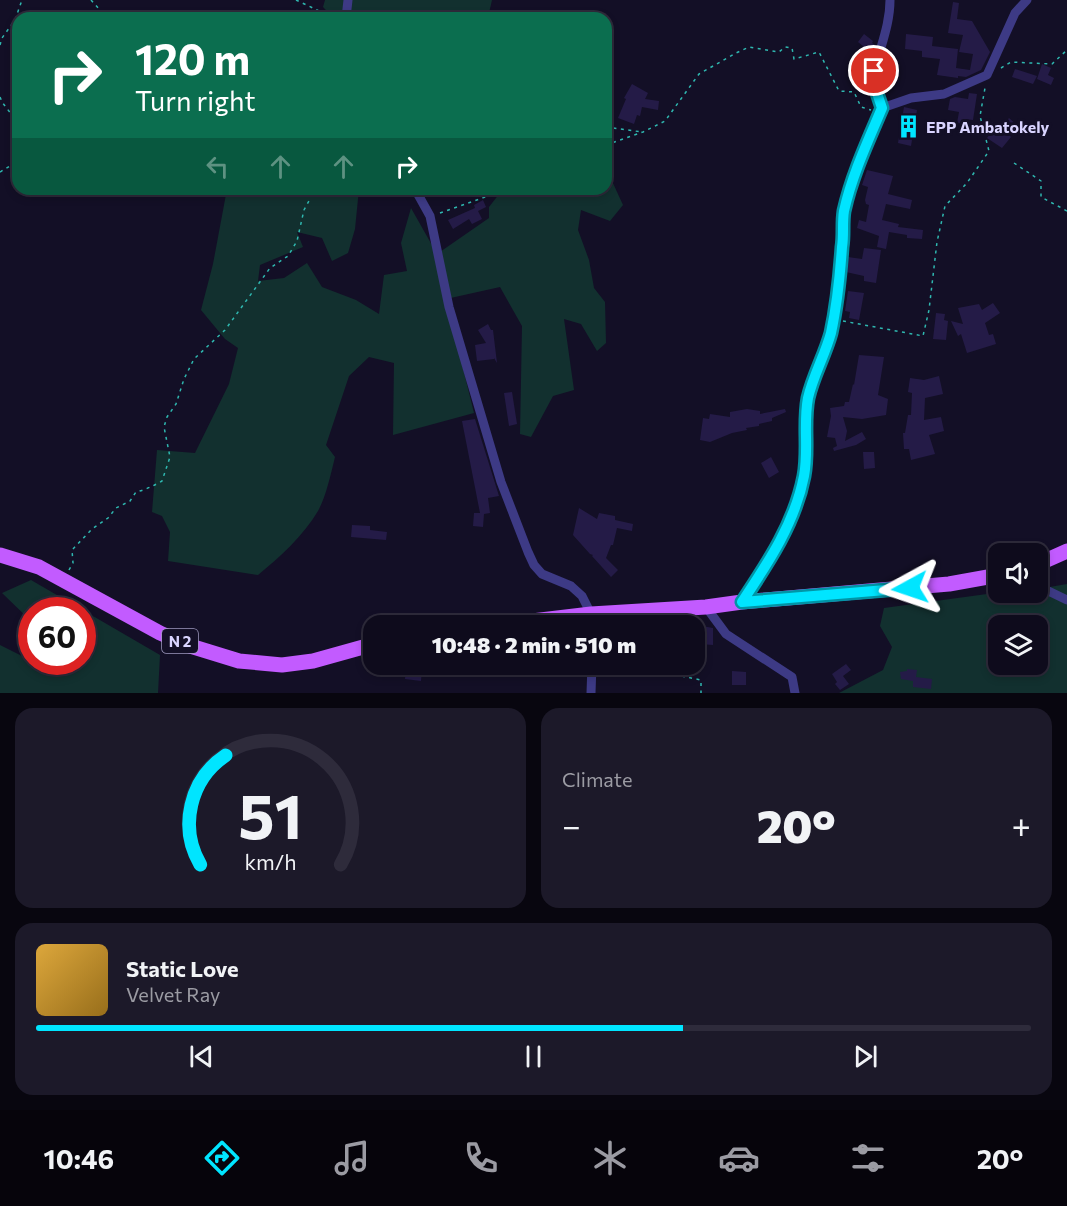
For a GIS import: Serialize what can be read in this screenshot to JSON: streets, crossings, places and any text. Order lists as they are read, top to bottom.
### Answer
{
  "streets": {
    "main road": ["N 2"]
  },
  "places": {
    "building": ["EPP Ambatokely"]
  },
  "page": {
    "turn": ["120 m", "Turn right"],
    "limit": "60",
    "trip": "10:48 · 2 min · 510 m",
    "tile": "Climate",
    "heat": ["−", "20°", "+"],
    "song": ["Static Love", "Velvet Ray"],
    "tabs": ["10:46", "20°"],
    "gauge": ["51", "km/h"]
  }
}
